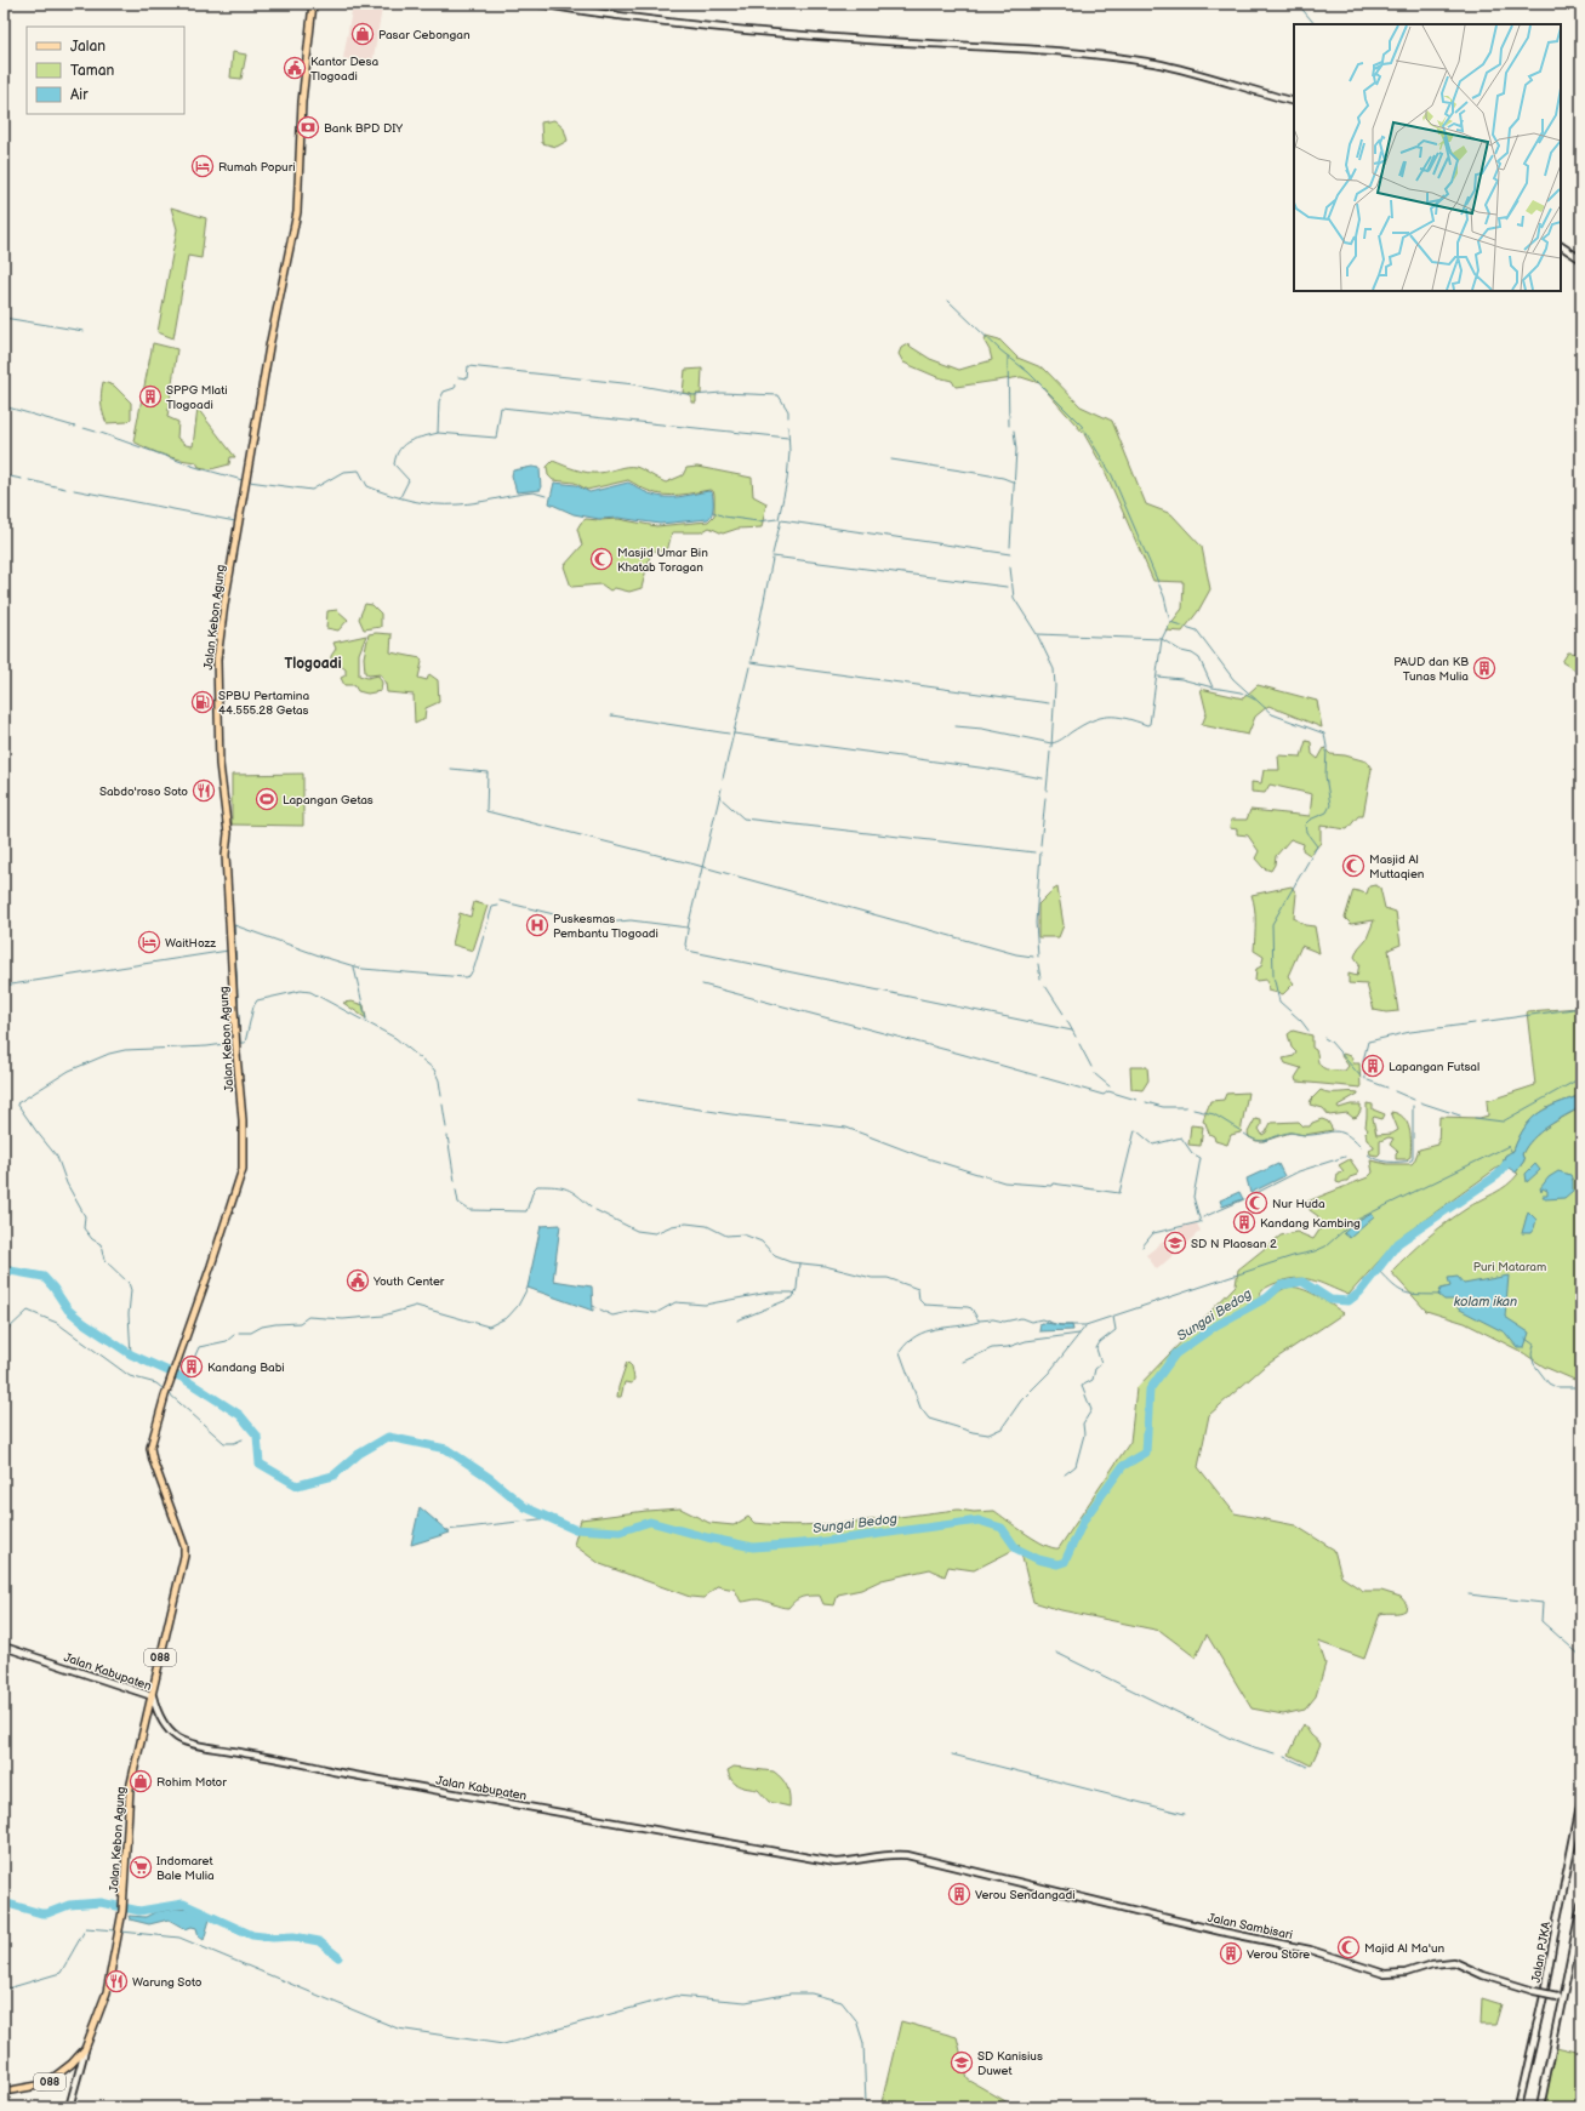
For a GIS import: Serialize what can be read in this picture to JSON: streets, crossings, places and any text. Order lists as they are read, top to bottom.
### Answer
{
  "streets": {
    "main road": [
      "Jalan Kebon Agung",
      "088",
      "Jalan Kabupaten",
      "Jalan Sambisari",
      "Jalan PJKA"
    ]
  },
  "crossings": [
    ["Jalan Kebon Agung", "Jalan Kabupaten"],
    ["Jalan Kabupaten", "Jalan Sambisari"]
  ],
  "districts": ["Tlogoadi"],
  "water": ["kolam ikan", "Sungai Bedog"],
  "parks": ["Puri Mataram"],
  "places": {
    "shop": ["Pasar Cebongan", "Rohim Motor"],
    "public building": ["Kantor Desa Tlogoadi", "Youth Center"],
    "bank": ["Bank BPD DIY"],
    "hotel": ["Rumah Popuri", "WaitHozz"],
    "building": [
      "SPPG Mlati Tlogoadi",
      "PAUD dan KB Tunas Mulia",
      "Lapangan Futsal",
      "Kandang Kambing",
      "Kandang Babi",
      "Verou Sendangadi",
      "Verou Store"
    ],
    "mosque": [
      "Masjid Umar Bin Khatab Toragan",
      "Masjid Al Muttaqien",
      "Nur Huda",
      "Majid Al Ma'un"
    ],
    "fuel station": ["SPBU Pertamina 44.555.28 Getas"],
    "restaurant": ["Sabdo'roso Soto", "Warung Soto"],
    "sports": ["Lapangan Getas"],
    "hospital": ["Puskesmas Pembantu Tlogoadi"],
    "school or university": ["SD N Plaosan 2", "SD Kanisius Duwet"],
    "supermarket": ["Indomaret Bale Mulia"]
  },
  "legend": ["Jalan", "Taman", "Air"]
}
